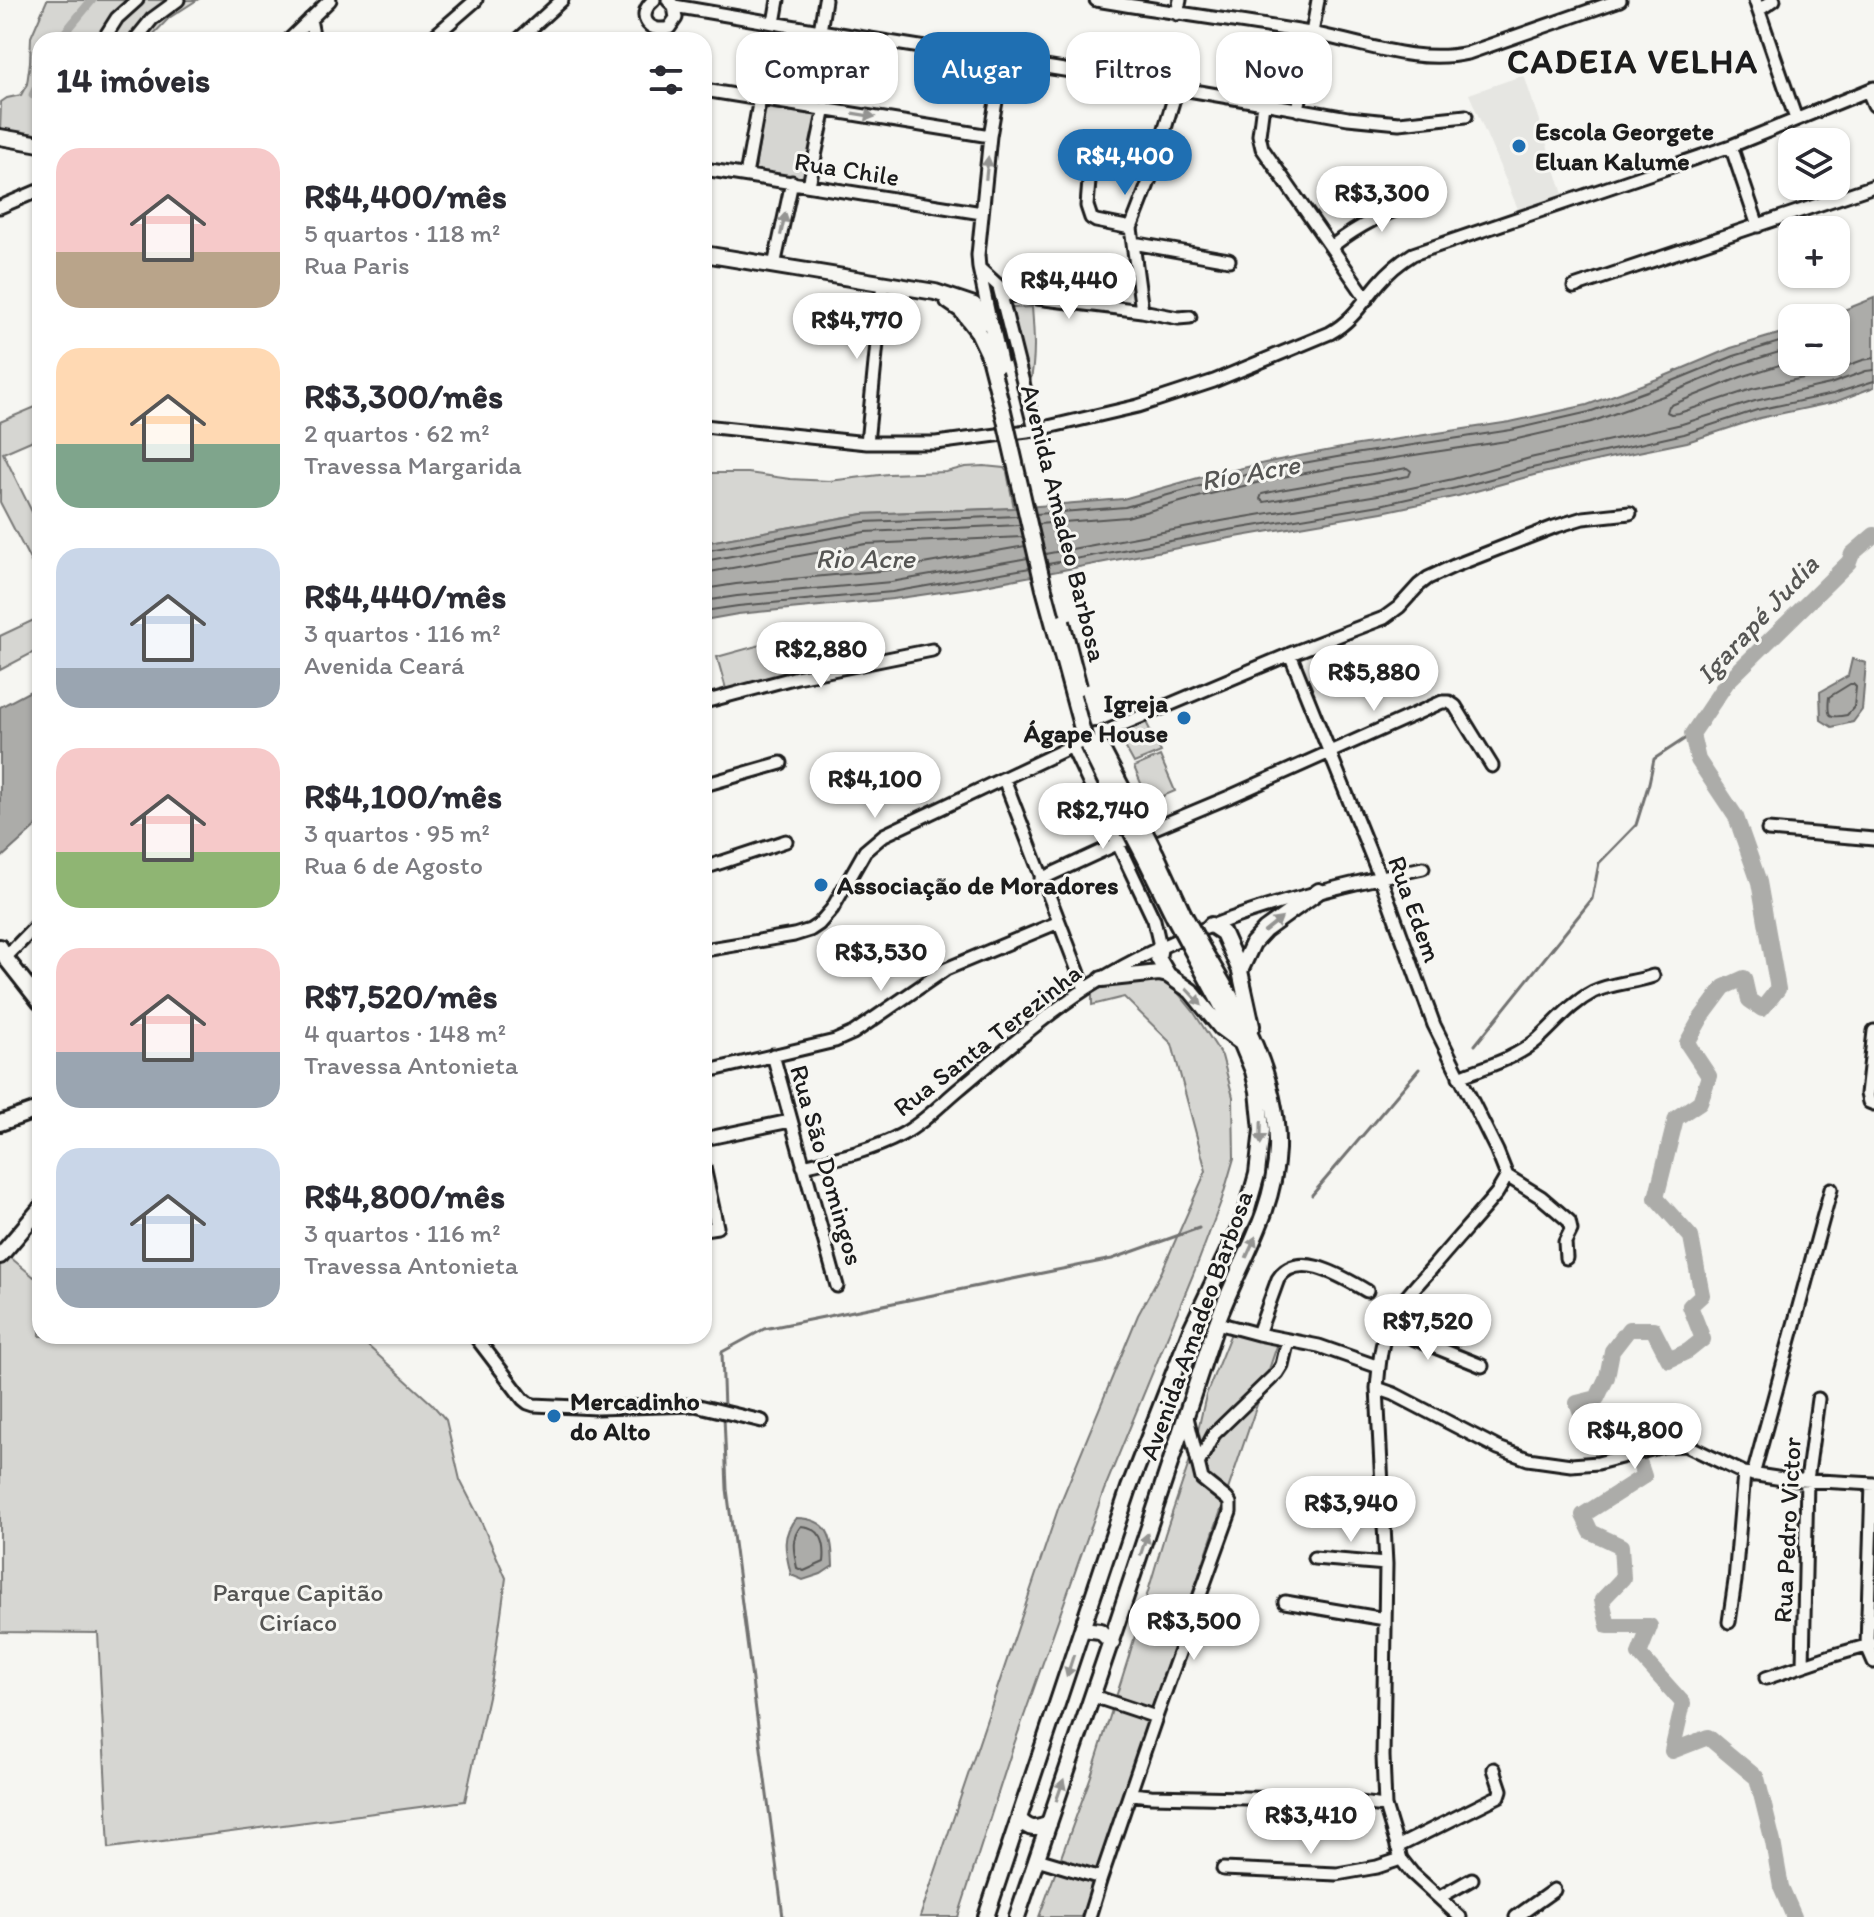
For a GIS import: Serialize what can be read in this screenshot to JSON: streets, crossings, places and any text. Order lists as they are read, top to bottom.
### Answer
{
  "streets": {
    "main road": ["Avenida Amadeo Barbosa"],
    "street": [
      "Rua Chile",
      "Rua Edem",
      "Rua Santa Terezinha",
      "Rua São Domingos",
      "Rua Pedro Victor"
    ]
  },
  "crossings": [
    ["Rua Edem", "Rua Santa Terezinha"],
    ["Rua Santa Terezinha", "Rua São Domingos"]
  ],
  "districts": ["CADEIA VELHA"],
  "water": ["Río Acre", "Rio Acre", "Igarapé Judia"],
  "parks": ["Parque Capitão Ciríaco"],
  "places": [
    "Escola Georgete Eluan Kalume",
    "Igreja Ágape House",
    "Associação de Moradores",
    "Mercadinho do Alto"
  ],
  "page": {
    "chip": [
      "Comprar",
      "Alugar",
      "Filtros",
      "Novo"
    ],
    "heading": "14 imóveis",
    "map_buttons": ["+", "−"],
    "list": [
      {
        "name": "R$4,400/mês",
        "note": "5 quartos · 118 m² · Rua Paris"
      },
      {
        "name": "R$3,300/mês",
        "note": "2 quartos · 62 m² · Travessa Margarida"
      },
      {
        "name": "R$4,440/mês",
        "note": "3 quartos · 116 m² · Avenida Ceará"
      },
      {
        "name": "R$4,100/mês",
        "note": "3 quartos · 95 m² · Rua 6 de Agosto"
      },
      {
        "name": "R$7,520/mês",
        "note": "4 quartos · 148 m² · Travessa Antonieta"
      },
      {
        "name": "R$4,800/mês",
        "note": "3 quartos · 116 m² · Travessa Antonieta"
      }
    ],
    "price": [
      "R$4,400",
      "R$3,300",
      "R$4,440",
      "R$4,770",
      "R$2,880",
      "R$5,880",
      "R$4,100",
      "R$2,740",
      "R$3,530",
      "R$7,520",
      "R$4,800",
      "R$3,940",
      "R$3,500",
      "R$3,410"
    ]
  }
}
